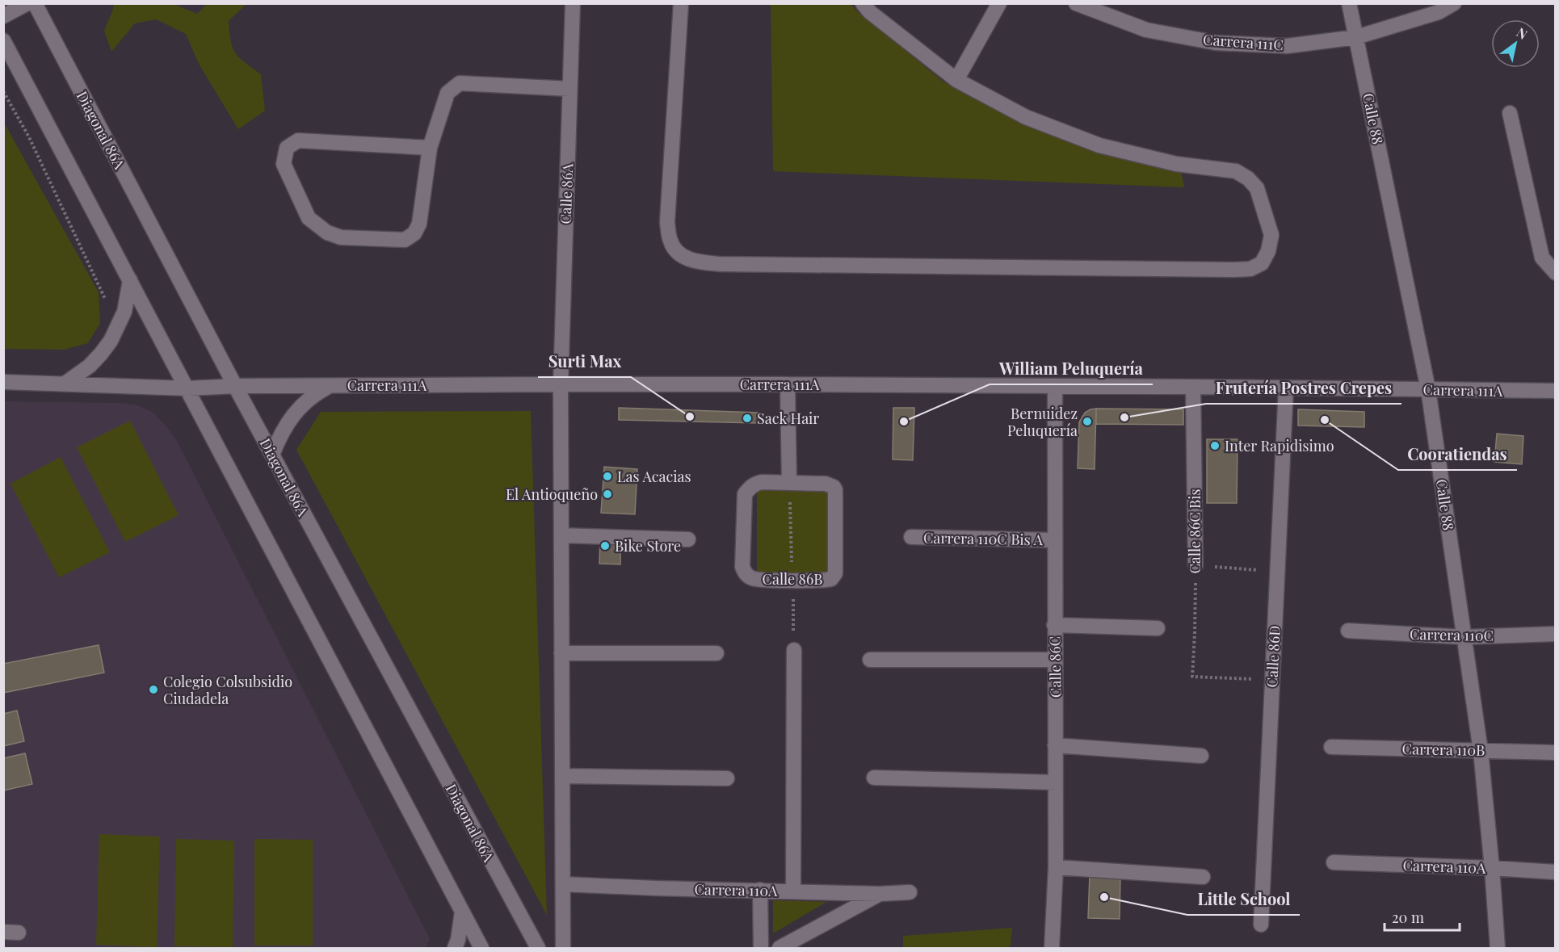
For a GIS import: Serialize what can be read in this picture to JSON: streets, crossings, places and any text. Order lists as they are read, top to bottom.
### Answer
{
  "streets": {
    "street": [
      "Carrera 111C",
      "Calle 88",
      "Diagonal 86A",
      "Calle 86A",
      "Carrera 111A",
      "Calle 86C Bis",
      "Carrera 110C Bis A",
      "Calle 86B",
      "Carrera 110C",
      "Calle 86D",
      "Calle 86C",
      "Carrera 110B",
      "Carrera 110A"
    ]
  },
  "crossings": [
    ["Carrera 111C", "Calle 88"],
    ["Calle 88", "Carrera 111A"],
    ["Calle 88", "Carrera 110C"],
    ["Calle 88", "Carrera 110B"],
    ["Calle 88", "Carrera 110A"],
    ["Diagonal 86A", "Carrera 111A"],
    ["Calle 86A", "Carrera 111A"],
    ["Carrera 111A", "Calle 86C Bis"],
    ["Carrera 111A", "Calle 86D"],
    ["Carrera 111A", "Calle 86C"],
    ["Calle 86C Bis", "Calle 86D"],
    ["Carrera 110C Bis A", "Calle 86C"]
  ],
  "places": [
    "Surti Max",
    "Frutería Postres Crepes",
    "Sack Hair",
    "Cooratiendas",
    "William Peluquería",
    "Bernuidez Peluquería",
    "Inter Rapidisimo",
    "Las Acacias",
    "El Antioqueño",
    "Bike Store",
    "Colegio Colsubsidio Ciudadela",
    "Little School"
  ],
  "scale_bar": "20 m",
  "north": "top right"
}
